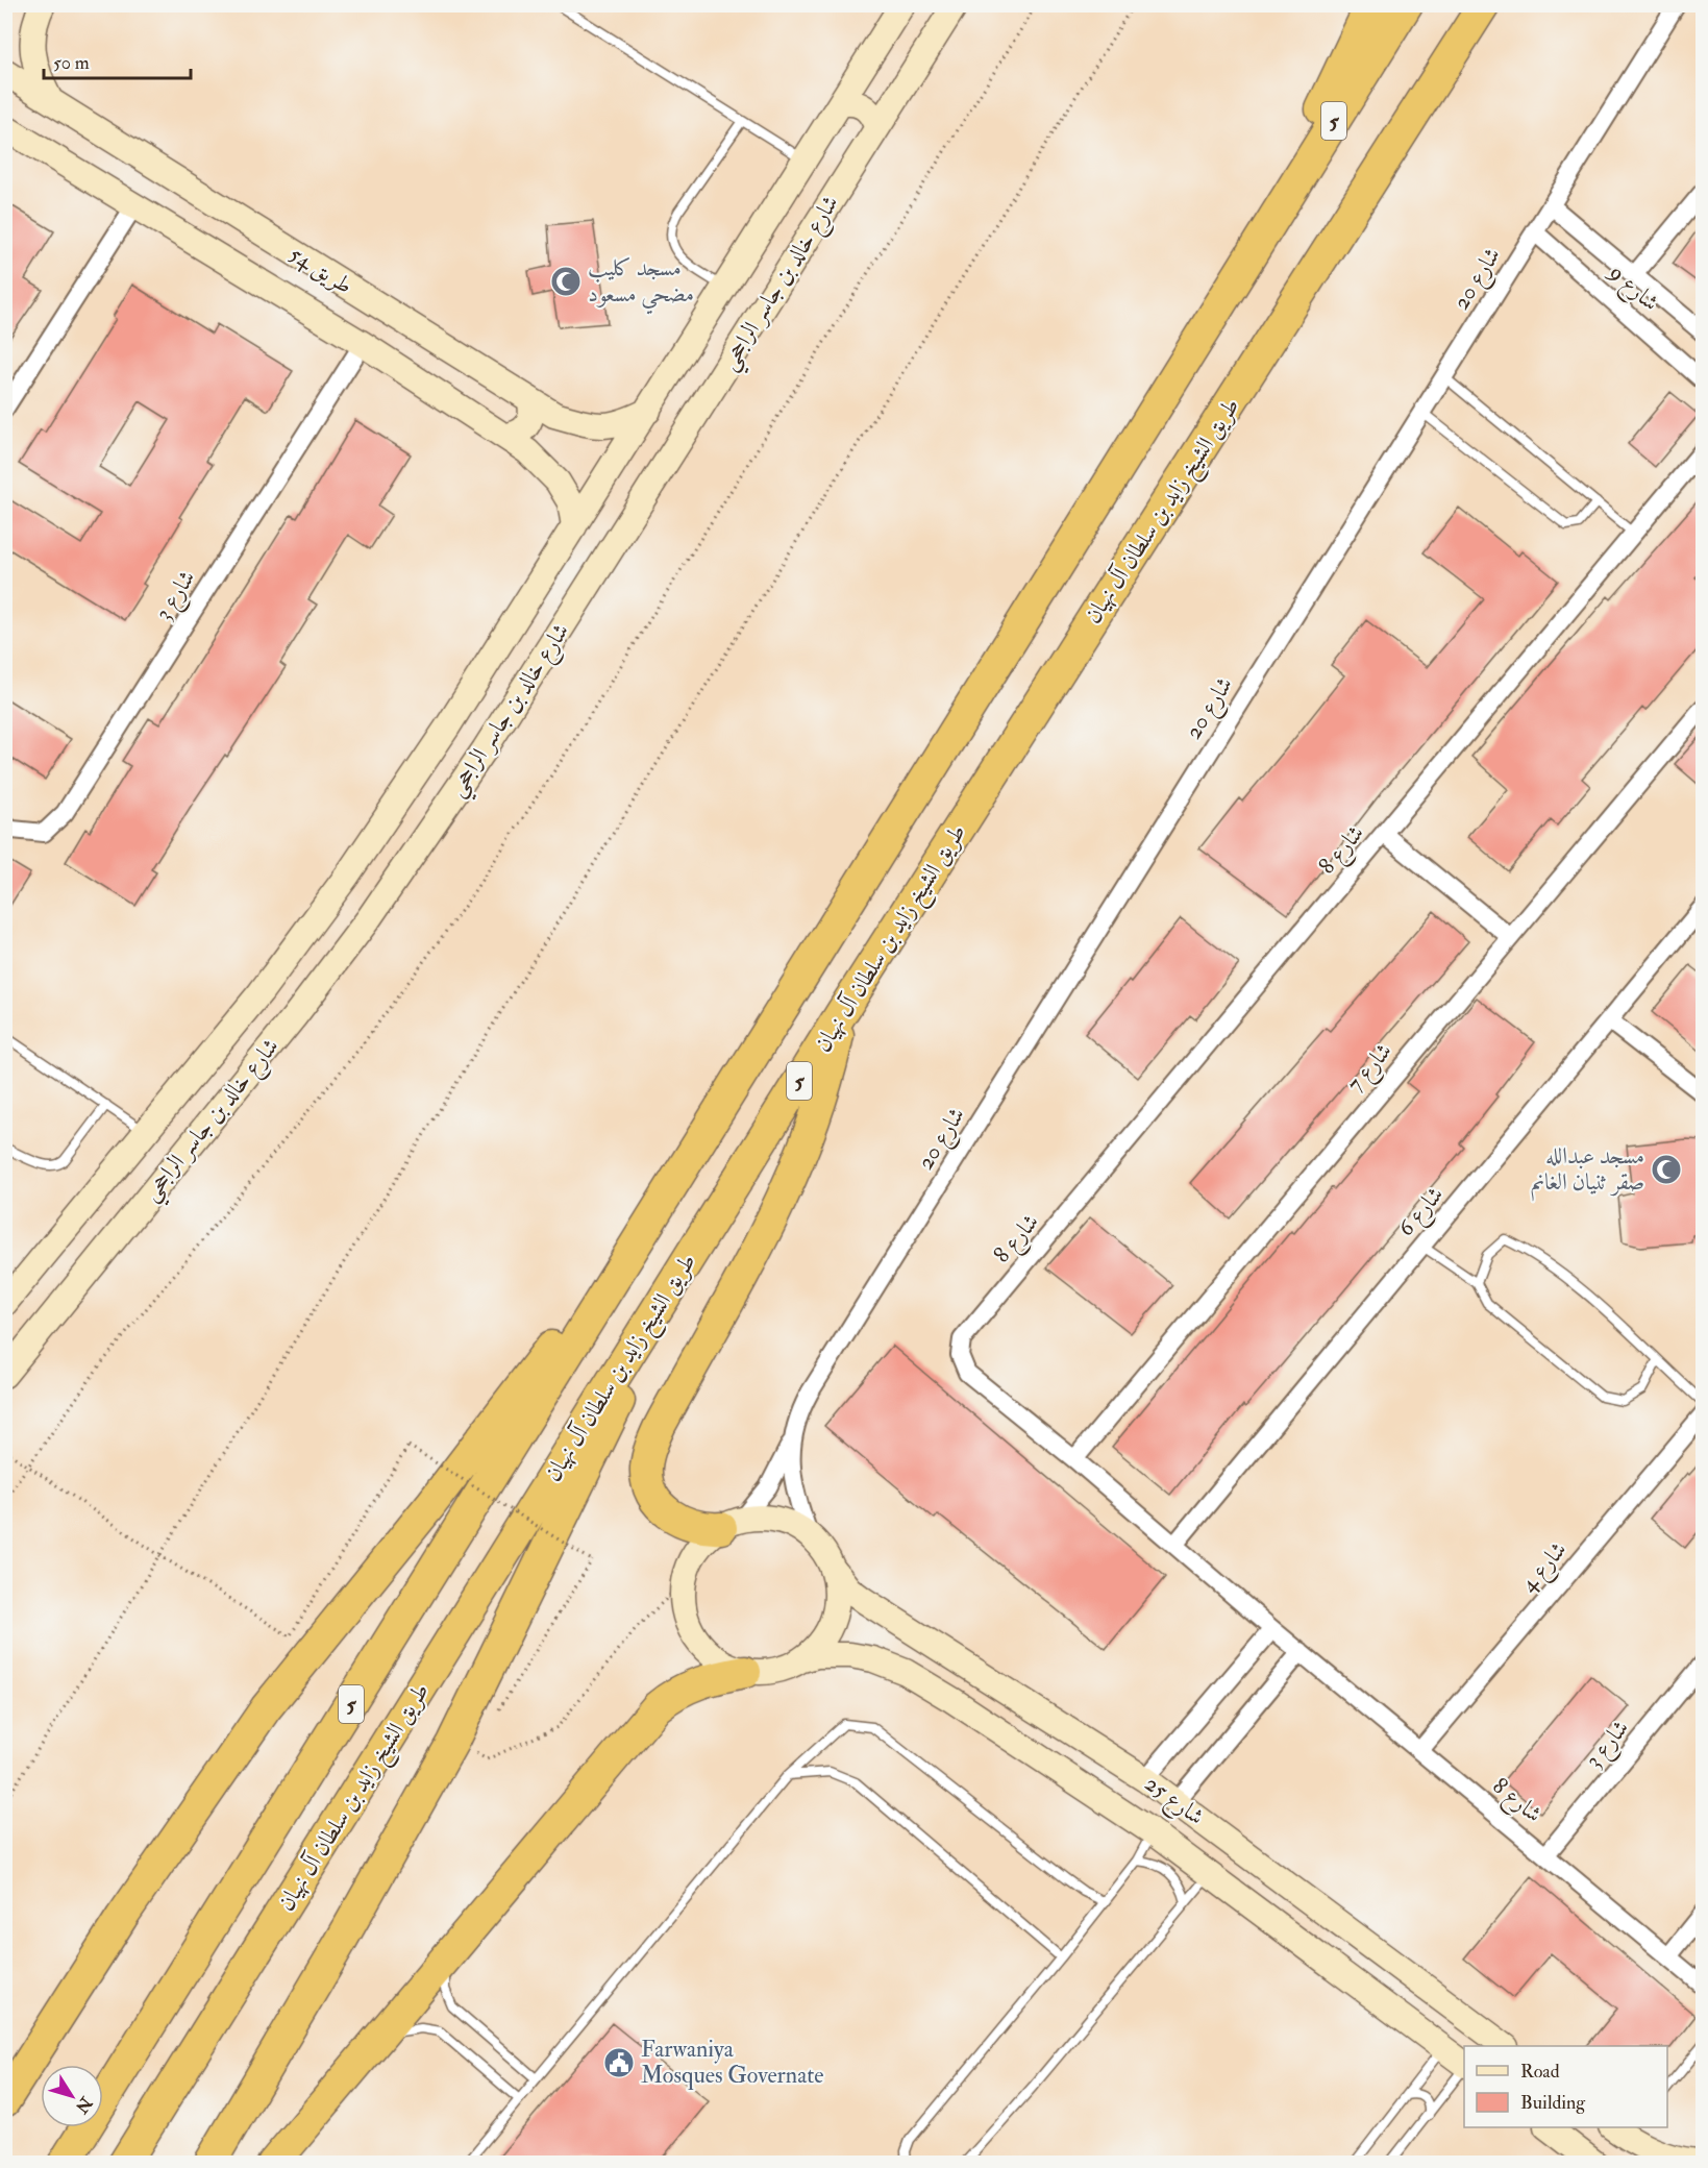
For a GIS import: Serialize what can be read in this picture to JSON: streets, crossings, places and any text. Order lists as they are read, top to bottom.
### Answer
{
  "streets": {
    "highway": ["5", "طريق الشيخ زايد بن سلطان آل نهيان"],
    "street": [
      "طريق 54",
      "شارع 20",
      "شارع خالد بن جاسر الراجحي",
      "شارع 9",
      "شارع 3",
      "شارع 8",
      "شارع 7",
      "شارع 6",
      "شارع 4",
      "شارع 25"
    ]
  },
  "crossings": [
    ["طريق 54", "شارع خالد بن جاسر الراجحي"],
    ["طريق 54", "شارع 3"],
    ["شارع 20", "شارع 9"],
    ["شارع 20", "شارع 25"],
    ["شارع 3", "شارع 8"],
    ["شارع 8", "شارع 7"],
    ["شارع 8", "شارع 6"],
    ["شارع 8", "شارع 4"]
  ],
  "places": {
    "mosque": ["مسجد كليب مضحي مسعود", "مسجد عبدالله صقر ثنيان الغانم"],
    "public building": ["Farwaniya Mosques Governate"]
  },
  "legend": ["Road", "Building"],
  "scale_bar": "50 m",
  "north": "bottom right"
}
